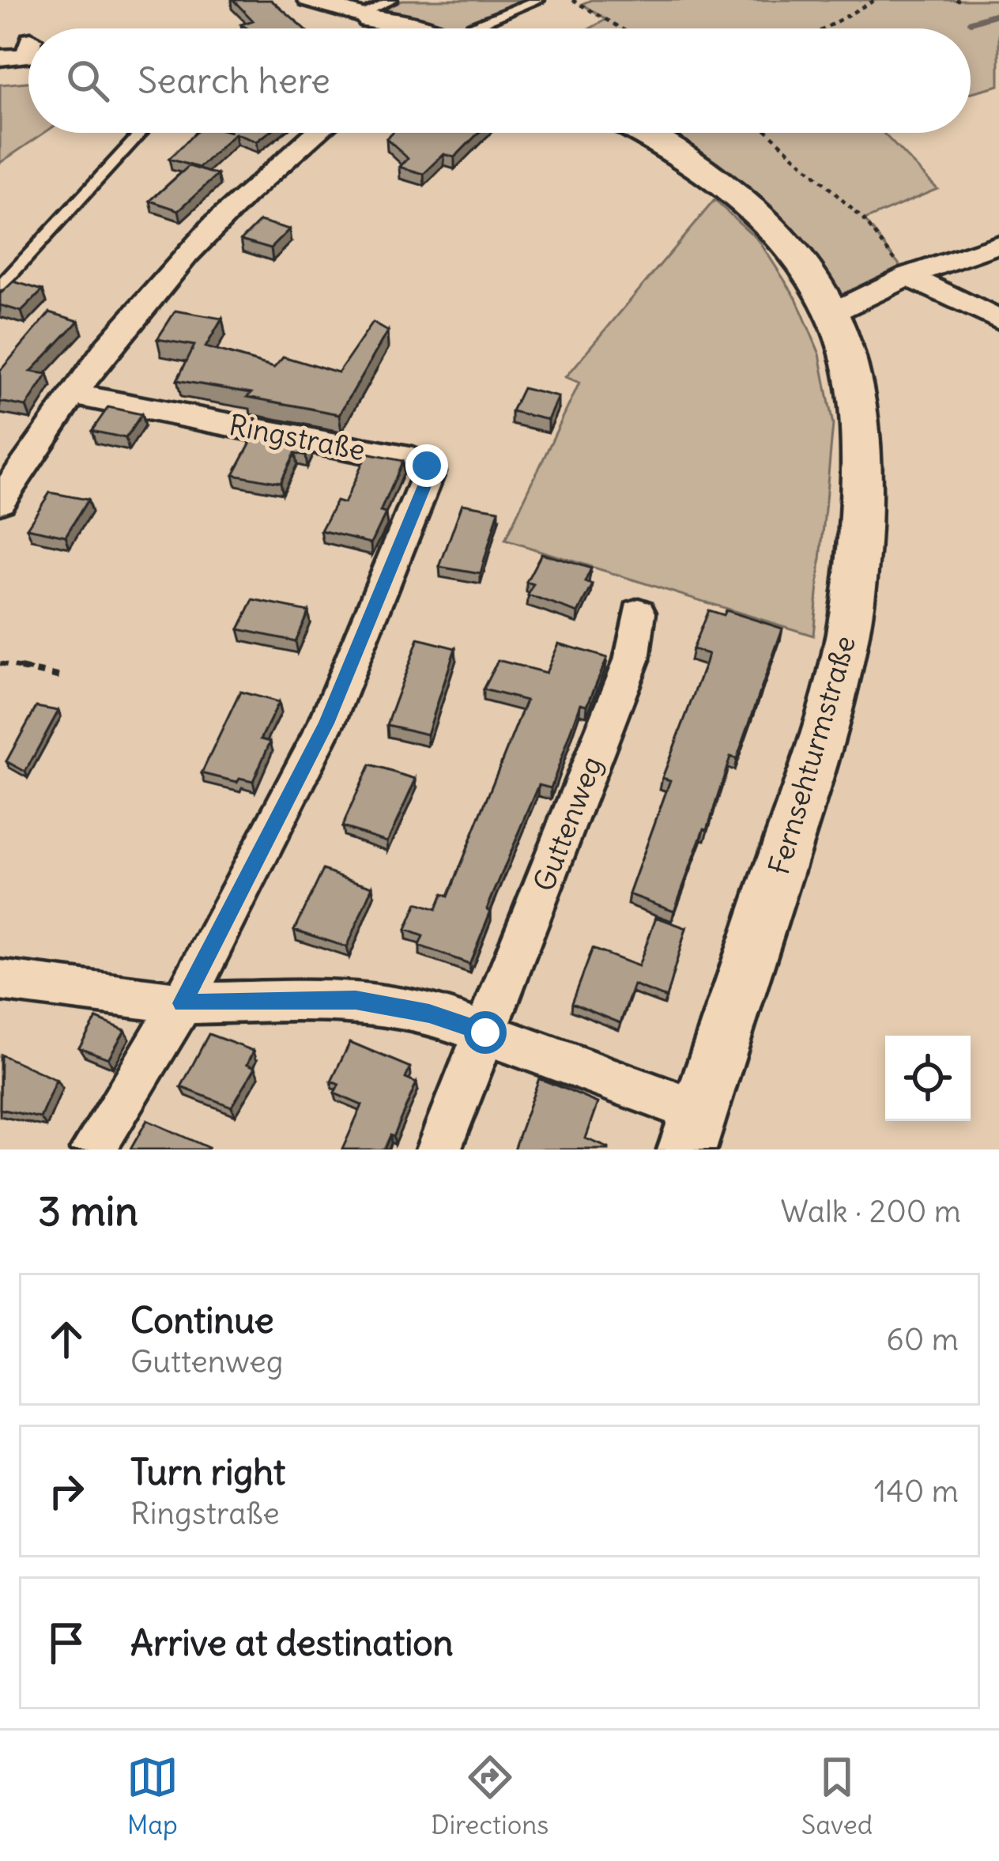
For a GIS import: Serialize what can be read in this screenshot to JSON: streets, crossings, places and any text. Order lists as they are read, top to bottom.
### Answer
{
  "streets": {
    "street": ["Ringstraße", "Fernsehturmstraße", "Guttenweg"]
  },
  "page": {
    "search": "Search here",
    "heading": ["3 min", "Walk · 200 m"],
    "list": [
      ["Continue", "Guttenweg", "60 m"],
      ["Turn right", "Ringstraße", "140 m"],
      "Arrive at destination"
    ],
    "nav": ["Map", "Directions", "Saved"]
  }
}
